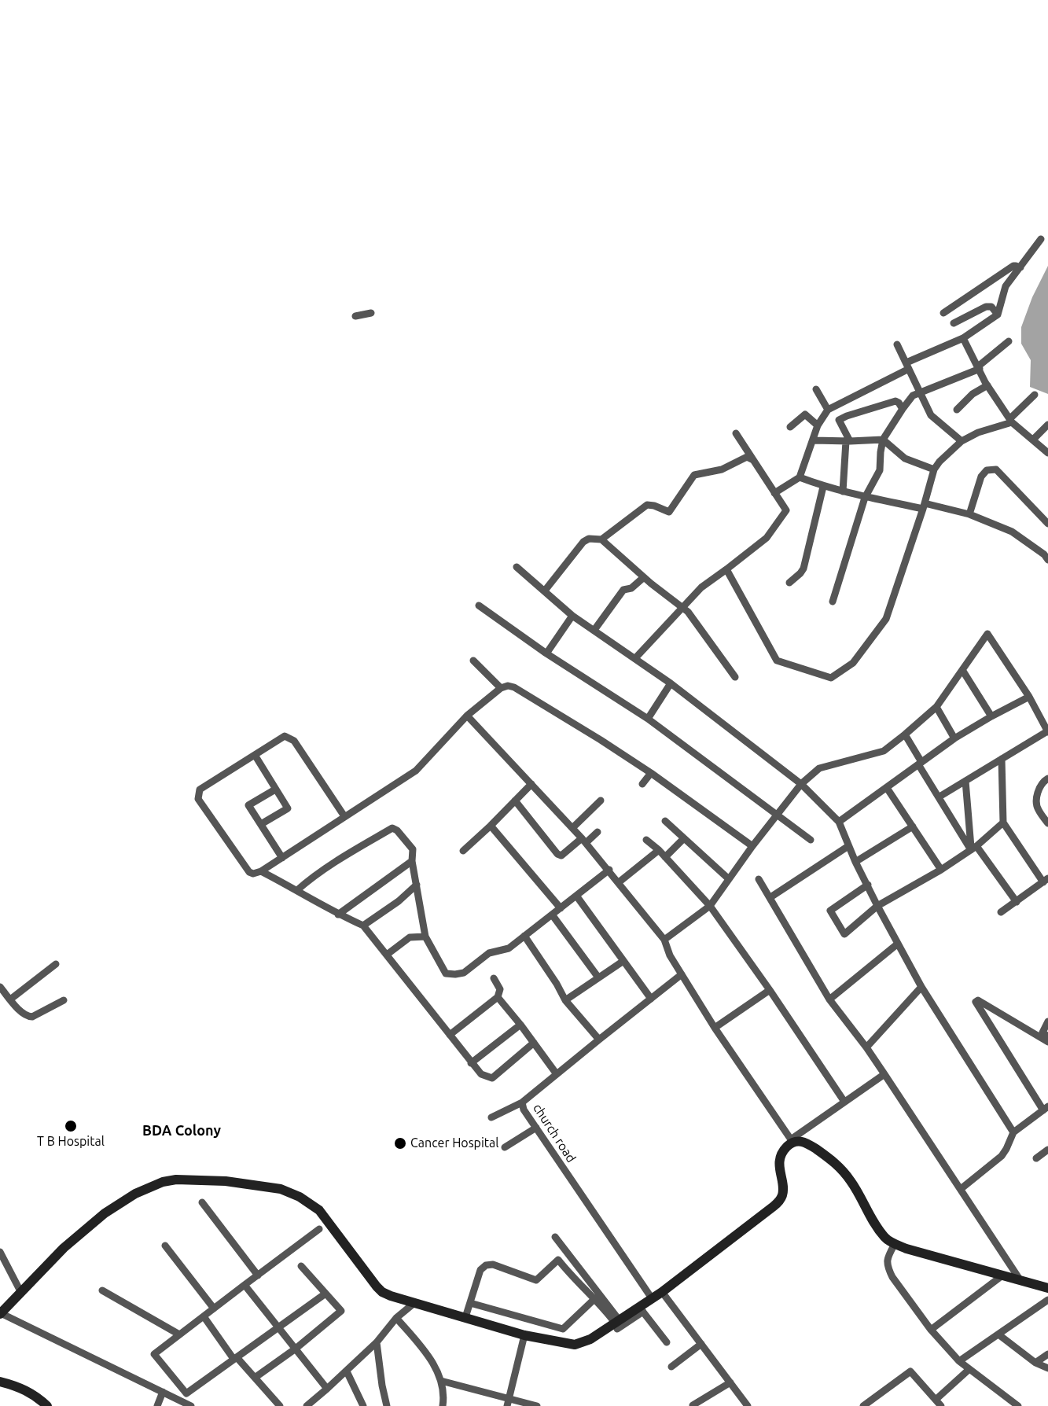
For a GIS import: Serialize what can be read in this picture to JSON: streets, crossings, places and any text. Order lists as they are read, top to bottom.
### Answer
{
  "streets": {
    "street": ["church road"]
  },
  "districts": ["BDA Colony"],
  "places": ["T B Hospital", "Cancer Hospital"]
}
